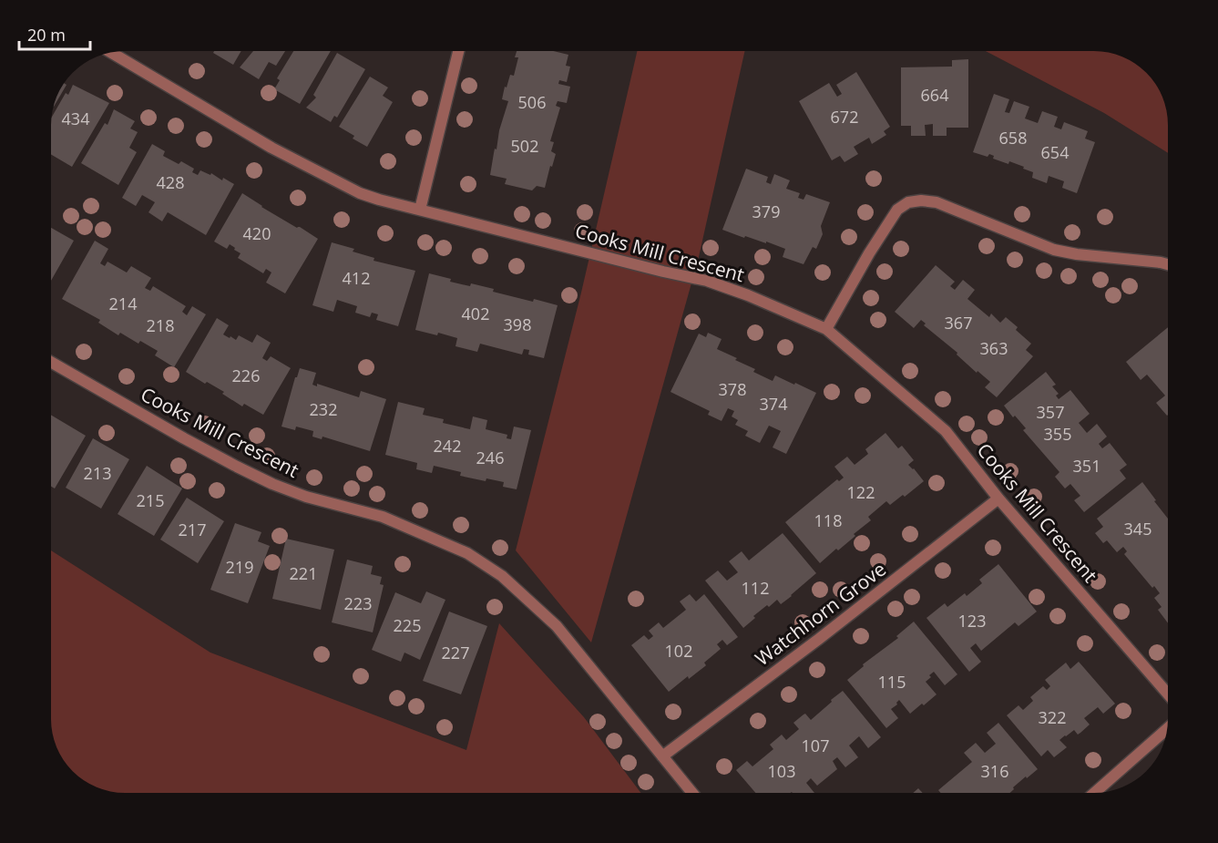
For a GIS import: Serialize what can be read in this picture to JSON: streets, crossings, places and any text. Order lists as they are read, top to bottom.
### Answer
{
  "streets": {
    "street": ["Cooks Mill Crescent", "Watchhorn Grove"]
  },
  "crossings": [
    ["Cooks Mill Crescent", "Watchhorn Grove"]
  ],
  "house_numbers": [
    "664",
    "506",
    "672",
    "434",
    "658",
    "502",
    "654",
    "428",
    "379",
    "420",
    "412",
    "214",
    "402",
    "367",
    "398",
    "218",
    "363",
    "226",
    "378",
    "374",
    "232",
    "357",
    "355",
    "242",
    "246",
    "351",
    "213",
    "122",
    "215",
    "118",
    "345",
    "217",
    "219",
    "221",
    "112",
    "223",
    "123",
    "225",
    "102",
    "227",
    "115",
    "322",
    "107",
    "103",
    "316"
  ],
  "scale_bar": "20 m"
}
